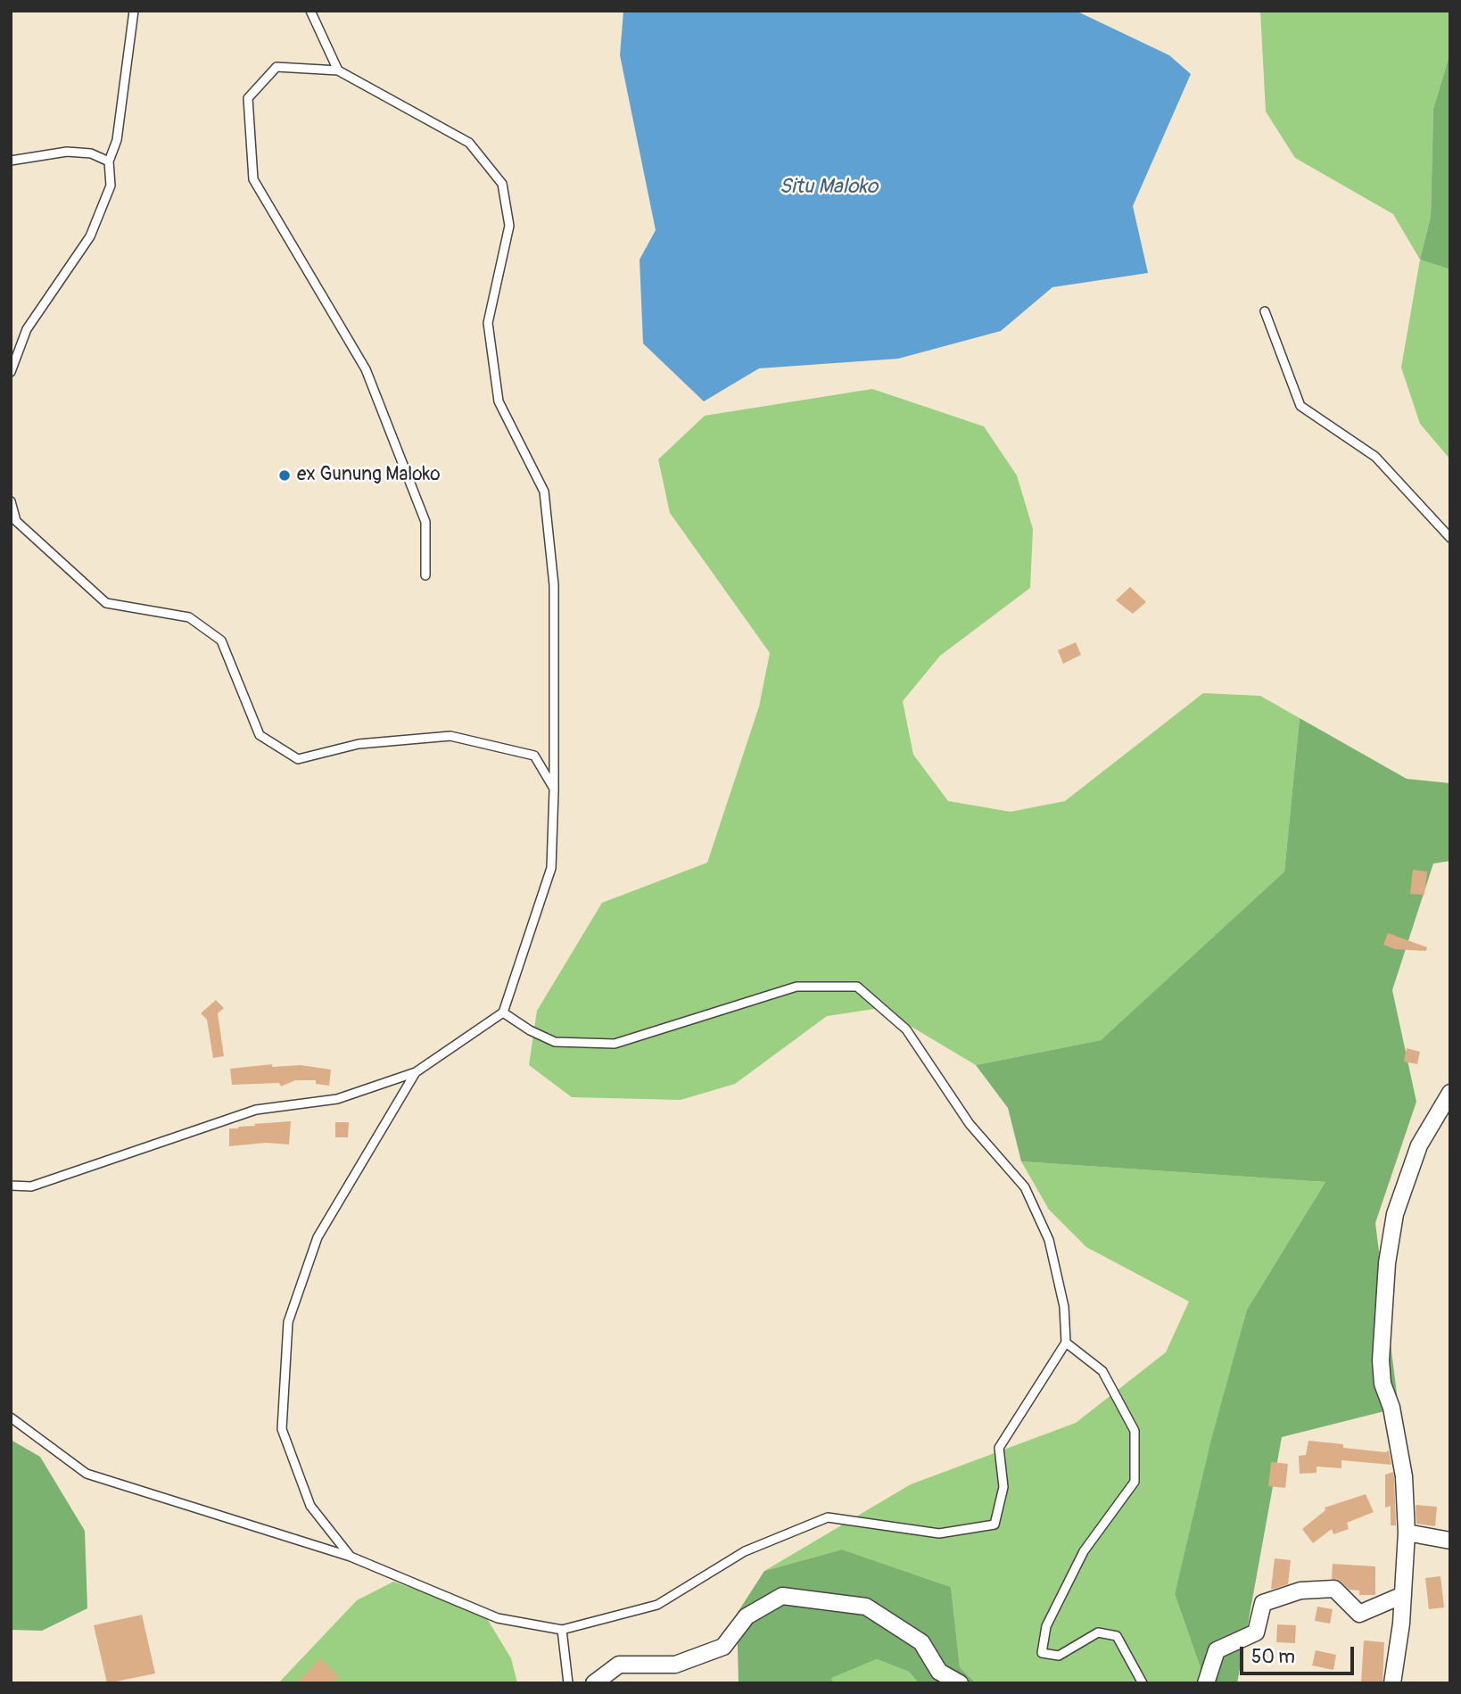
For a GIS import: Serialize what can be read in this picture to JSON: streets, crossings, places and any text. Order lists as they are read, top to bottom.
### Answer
{
  "water": ["Situ Maloko"],
  "places": ["ex Gunung Maloko"],
  "scale_bar": "50 m"
}
